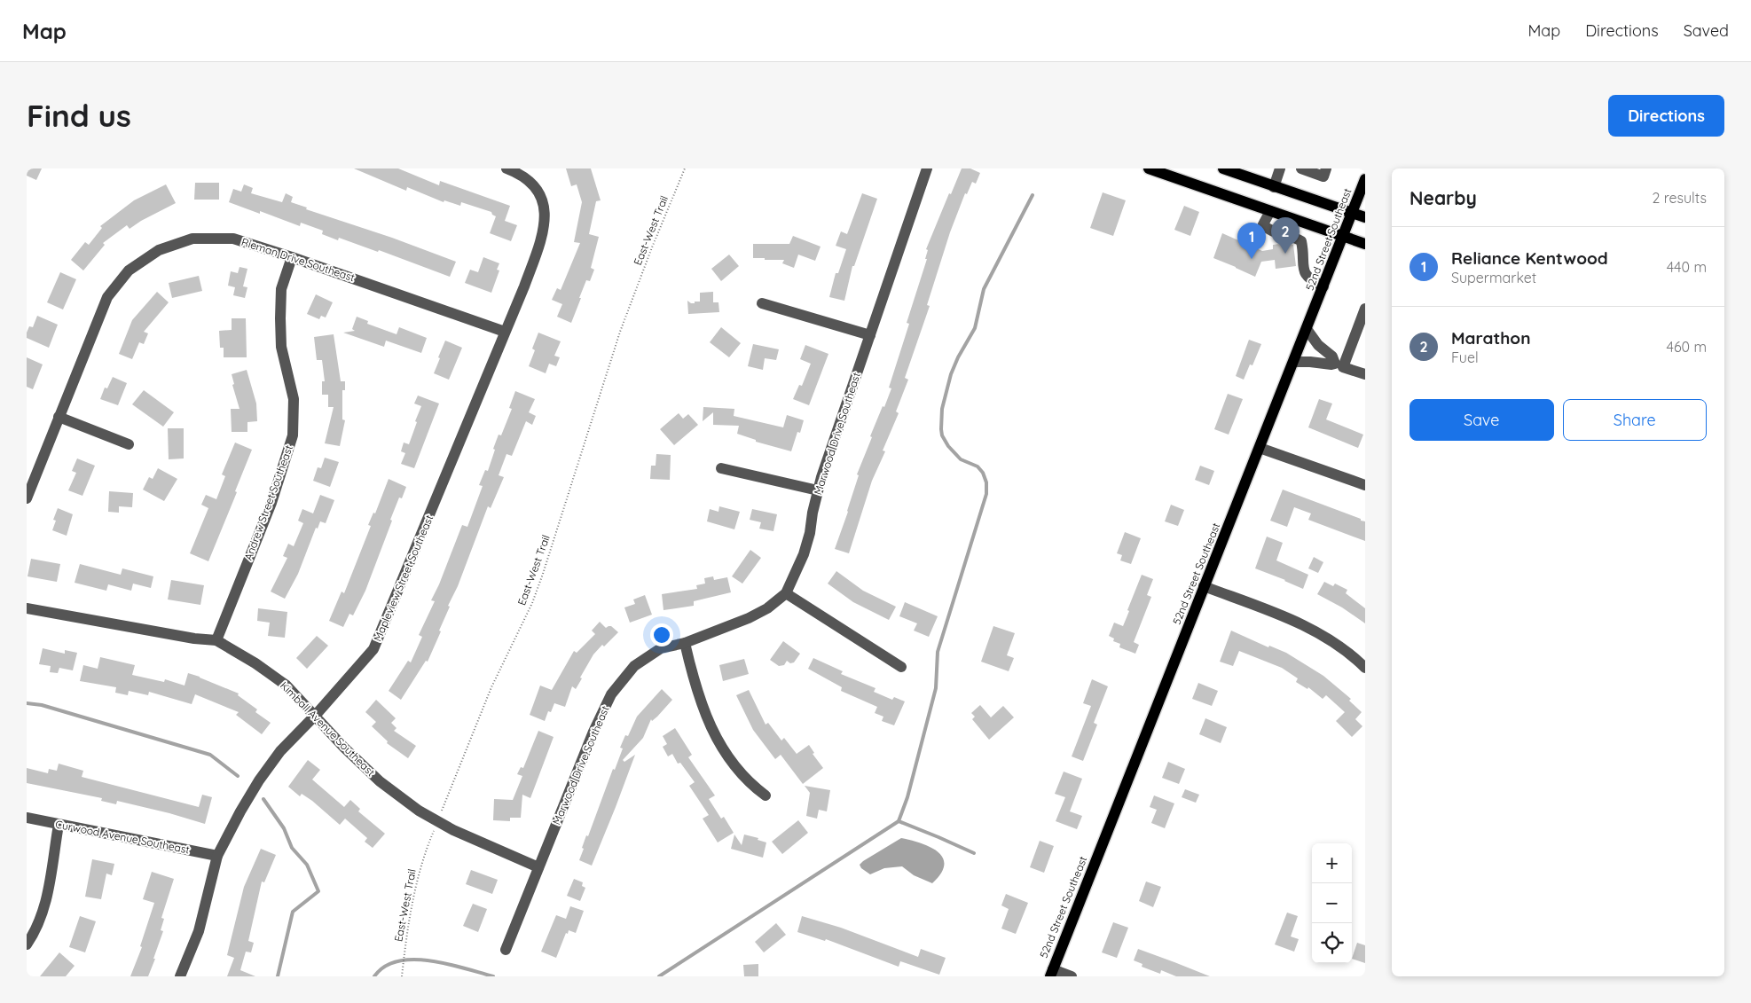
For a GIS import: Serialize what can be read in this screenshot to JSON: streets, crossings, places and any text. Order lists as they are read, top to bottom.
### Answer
{
  "streets": {
    "main road": ["52nd Street Southeast"],
    "street": [
      "Rieman Drive Southeast",
      "Marwood Drive Southeast",
      "Andrew Street Southeast",
      "Mapleview Street Southeast",
      "Kimball Avenue Southeast",
      "Curwood Avenue Southeast"
    ],
    "path": ["East-West Trail"]
  },
  "crossings": [
    ["East-West Trail", "Kimball Avenue Southeast"],
    ["Rieman Drive Southeast", "Andrew Street Southeast"],
    ["Rieman Drive Southeast", "Mapleview Street Southeast"],
    ["Marwood Drive Southeast", "Kimball Avenue Southeast"],
    ["Andrew Street Southeast", "Kimball Avenue Southeast"],
    ["Mapleview Street Southeast", "Kimball Avenue Southeast"],
    ["Mapleview Street Southeast", "Curwood Avenue Southeast"]
  ],
  "page": {
    "header": "Map",
    "nav": ["Map", "Directions", "Saved"],
    "buttons": [
      "Directions",
      ["Save", "Share"]
    ],
    "title": "Find us",
    "heading": ["Nearby", "2 results"],
    "pins": ["2", "1"],
    "list": [
      {
        "mark": "1",
        "name": "Reliance Kentwood",
        "note": "Supermarket",
        "value": "440 m"
      },
      {
        "mark": "2",
        "name": "Marathon",
        "note": "Fuel",
        "value": "460 m"
      }
    ],
    "map_buttons": ["+", "−"]
  }
}
